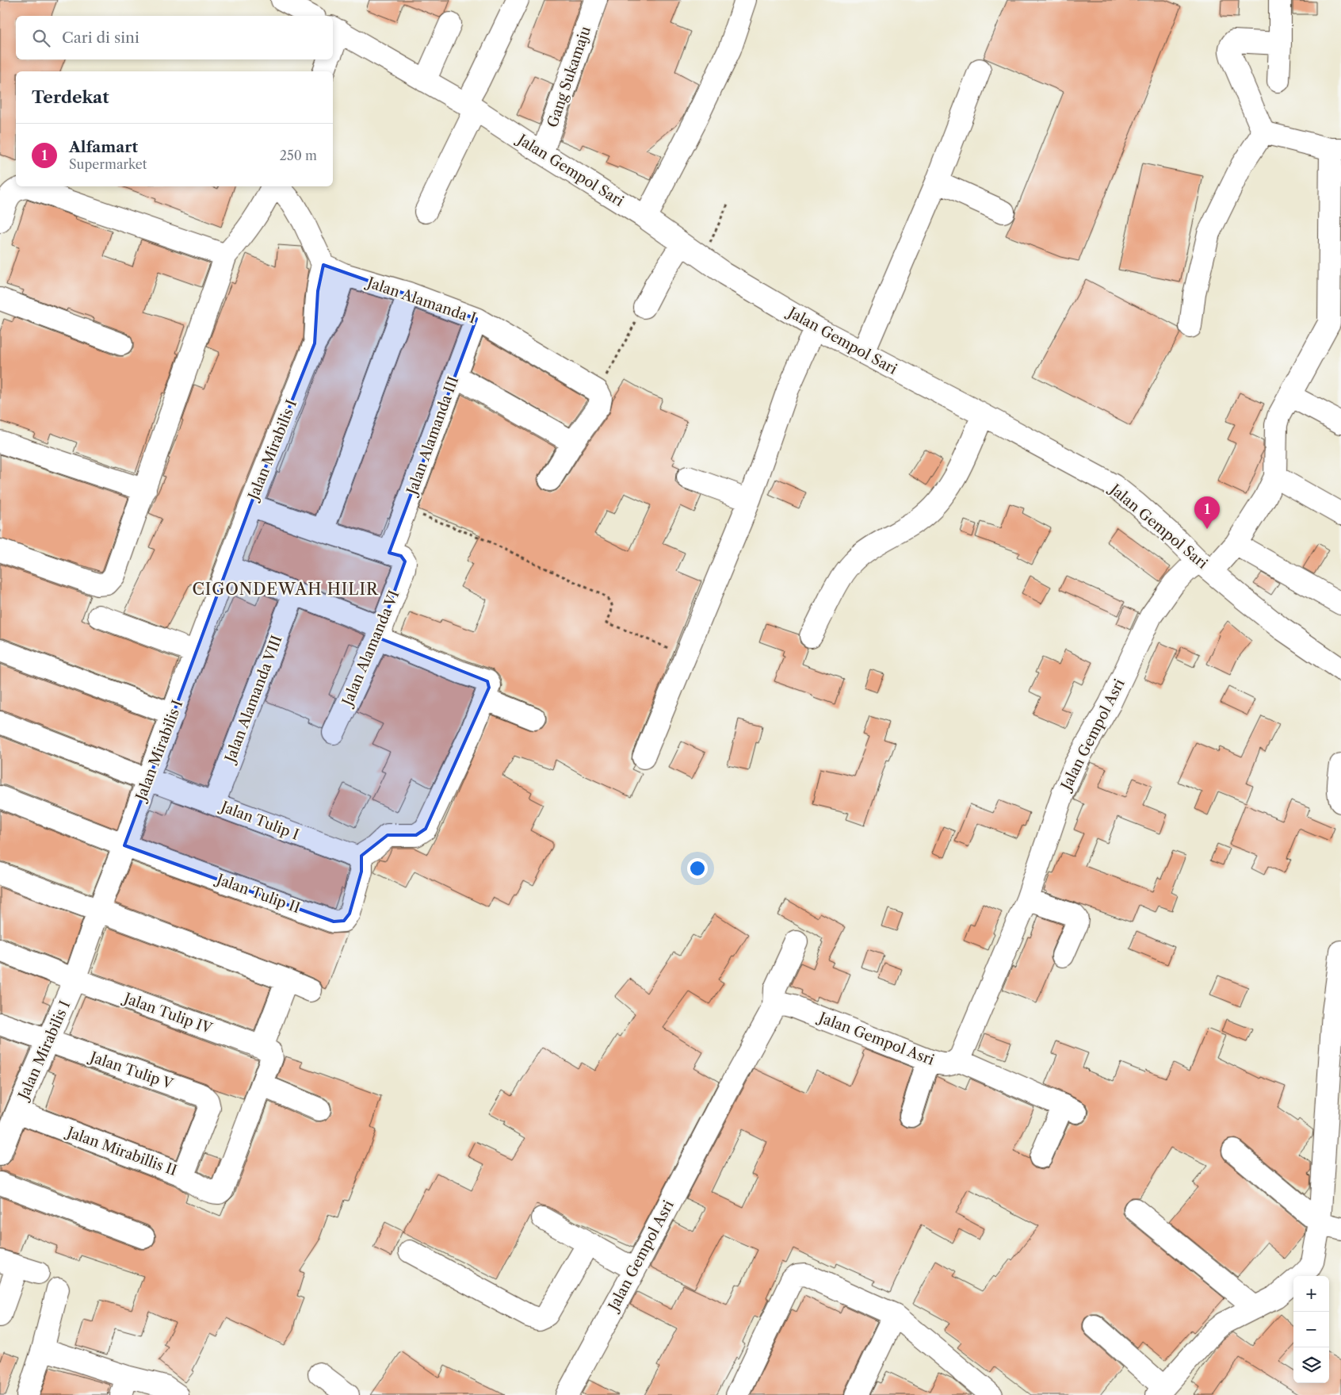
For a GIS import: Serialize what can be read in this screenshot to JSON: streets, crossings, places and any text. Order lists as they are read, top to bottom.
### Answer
{
  "streets": {
    "street": [
      "Gang Sukamaju",
      "Jalan Gempol Sari",
      "Jalan Alamanda I",
      "Jalan Alamanda III",
      "Jalan Mirabilis I",
      "Jalan Alamanda VI",
      "Jalan Alamanda VIII",
      "Jalan Gempol Asri",
      "Jalan Tulip I",
      "Jalan Tulip II",
      "Jalan Tulip IV",
      "Jalan Tulip V",
      "Jalan Mirabillis II"
    ]
  },
  "crossings": [
    ["Gang Sukamaju", "Jalan Gempol Sari"],
    ["Jalan Gempol Sari", "Jalan Gempol Asri"],
    ["Jalan Alamanda I", "Jalan Alamanda III"],
    ["Jalan Alamanda I", "Jalan Mirabilis I"],
    ["Jalan Alamanda III", "Jalan Alamanda VI"],
    ["Jalan Mirabilis I", "Jalan Alamanda VI"],
    ["Jalan Mirabilis I", "Jalan Tulip I"],
    ["Jalan Mirabilis I", "Jalan Tulip II"],
    ["Jalan Mirabilis I", "Jalan Tulip IV"],
    ["Jalan Mirabilis I", "Jalan Tulip V"],
    ["Jalan Mirabilis I", "Jalan Mirabillis II"],
    ["Jalan Alamanda VIII", "Jalan Tulip I"],
    ["Jalan Tulip I", "Jalan Tulip II"],
    ["Jalan Tulip V", "Jalan Mirabillis II"]
  ],
  "districts": ["CIGONDEWAH HILIR"],
  "page": {
    "search": "Cari di sini",
    "heading": "Terdekat",
    "list": [
      {
        "mark": "1",
        "name": "Alfamart",
        "note": "Supermarket",
        "value": "250 m"
      }
    ],
    "pins": "1",
    "map_buttons": ["+", "−"]
  }
}
